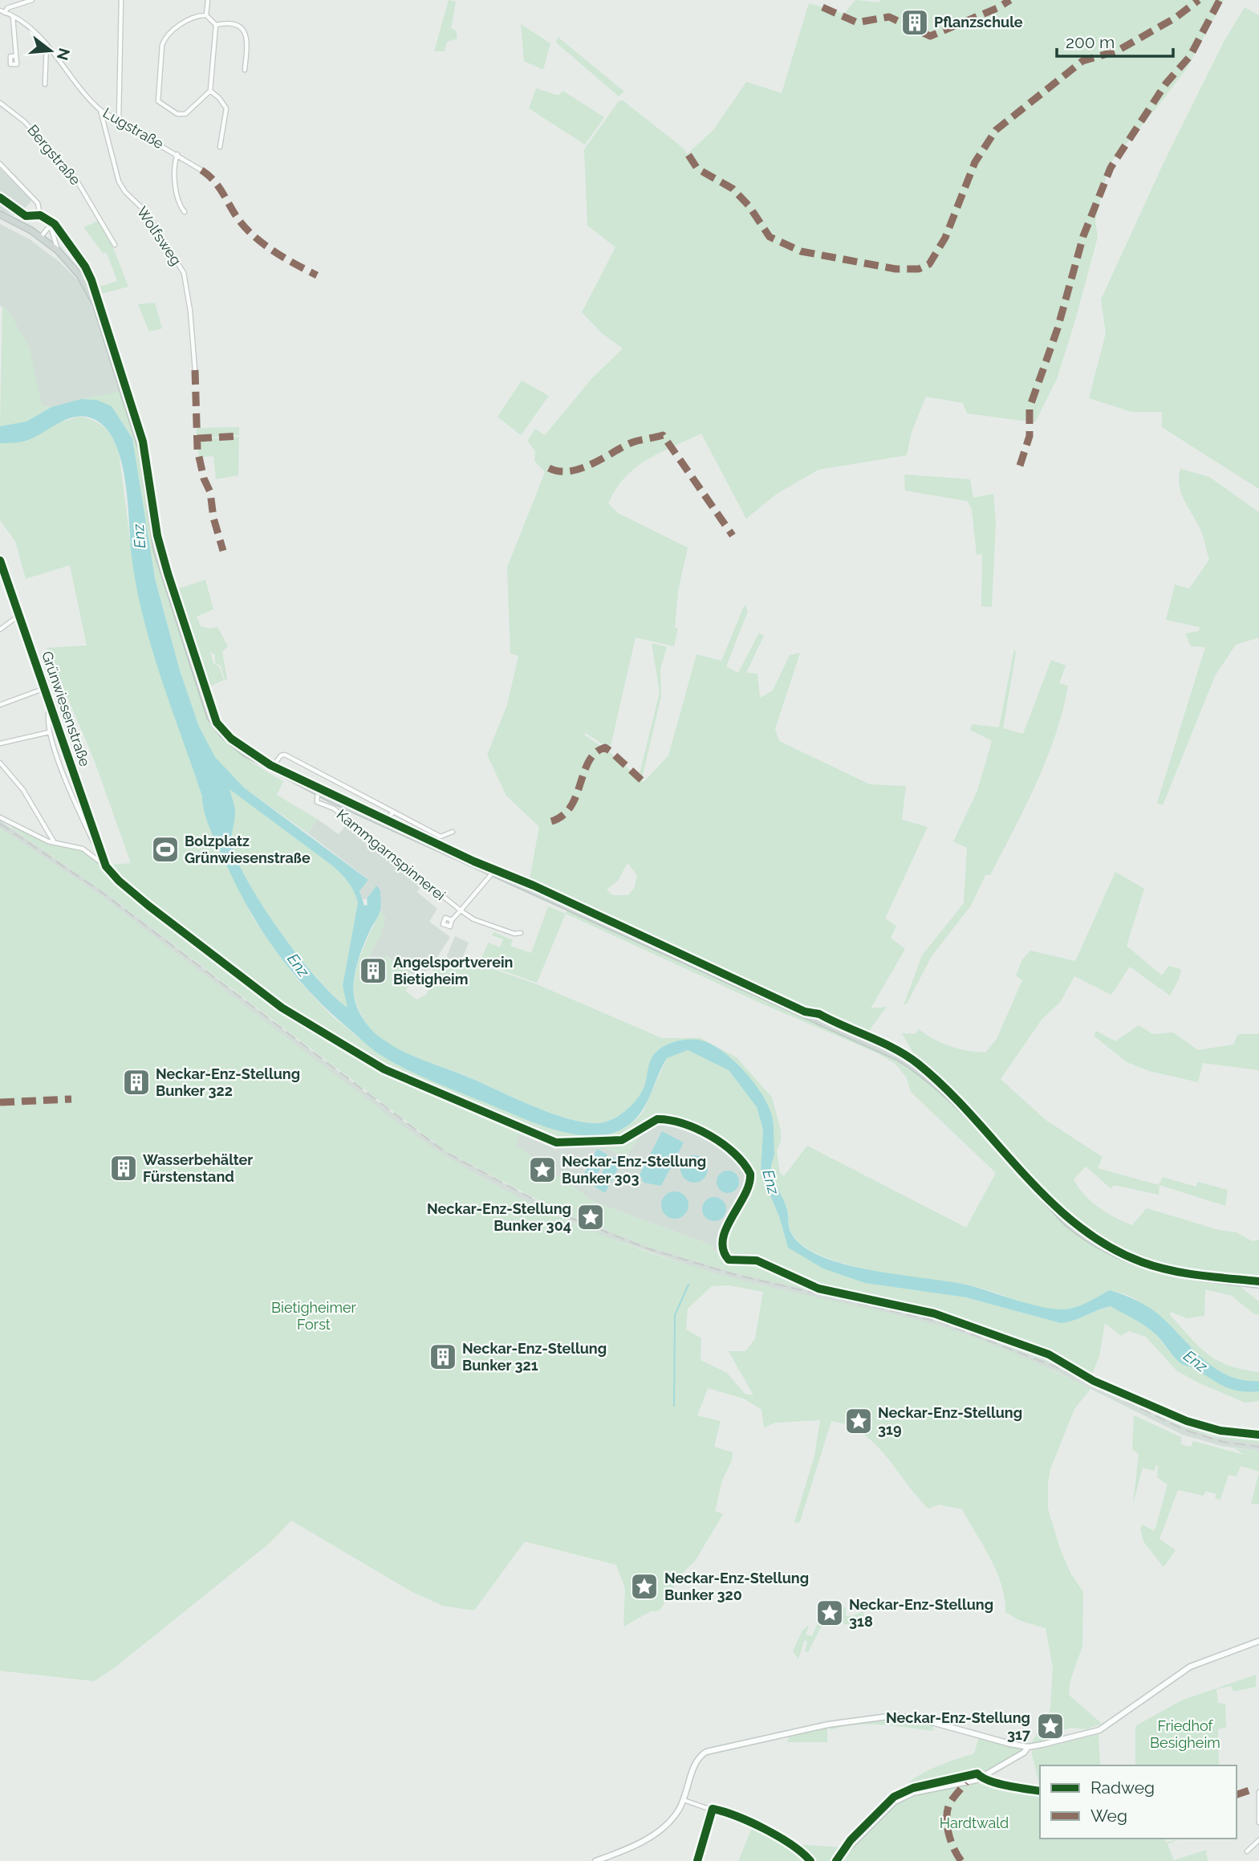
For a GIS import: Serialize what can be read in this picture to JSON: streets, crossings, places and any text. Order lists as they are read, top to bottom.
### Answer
{
  "streets": {
    "street": [
      "Lugstraße",
      "Bergstraße",
      "Wolfsweg",
      "Grünwiesenstraße",
      "Kammgarnspinnerei"
    ]
  },
  "crossings": [
    ["Lugstraße", "Wolfsweg"]
  ],
  "water": ["Enz"],
  "parks": ["Bietigheimer Forst", "Friedhof Besigheim", "Hardtwald"],
  "places": {
    "building": [
      "Pflanzschule",
      "Angelsportverein Bietigheim",
      "Neckar-Enz-Stellung Bunker 322",
      "Wasserbehälter Fürstenstand",
      "Neckar-Enz-Stellung Bunker 321"
    ],
    "sports": ["Bolzplatz Grünwiesenstraße"],
    "place": [
      "Neckar-Enz-Stellung Bunker 303",
      "Neckar-Enz-Stellung Bunker 304",
      "Neckar-Enz-Stellung 319",
      "Neckar-Enz-Stellung Bunker 320",
      "Neckar-Enz-Stellung 318",
      "Neckar-Enz-Stellung 317"
    ]
  },
  "legend": ["Radweg", "Weg"],
  "scale_bar": "200 m",
  "north": "right"
}
